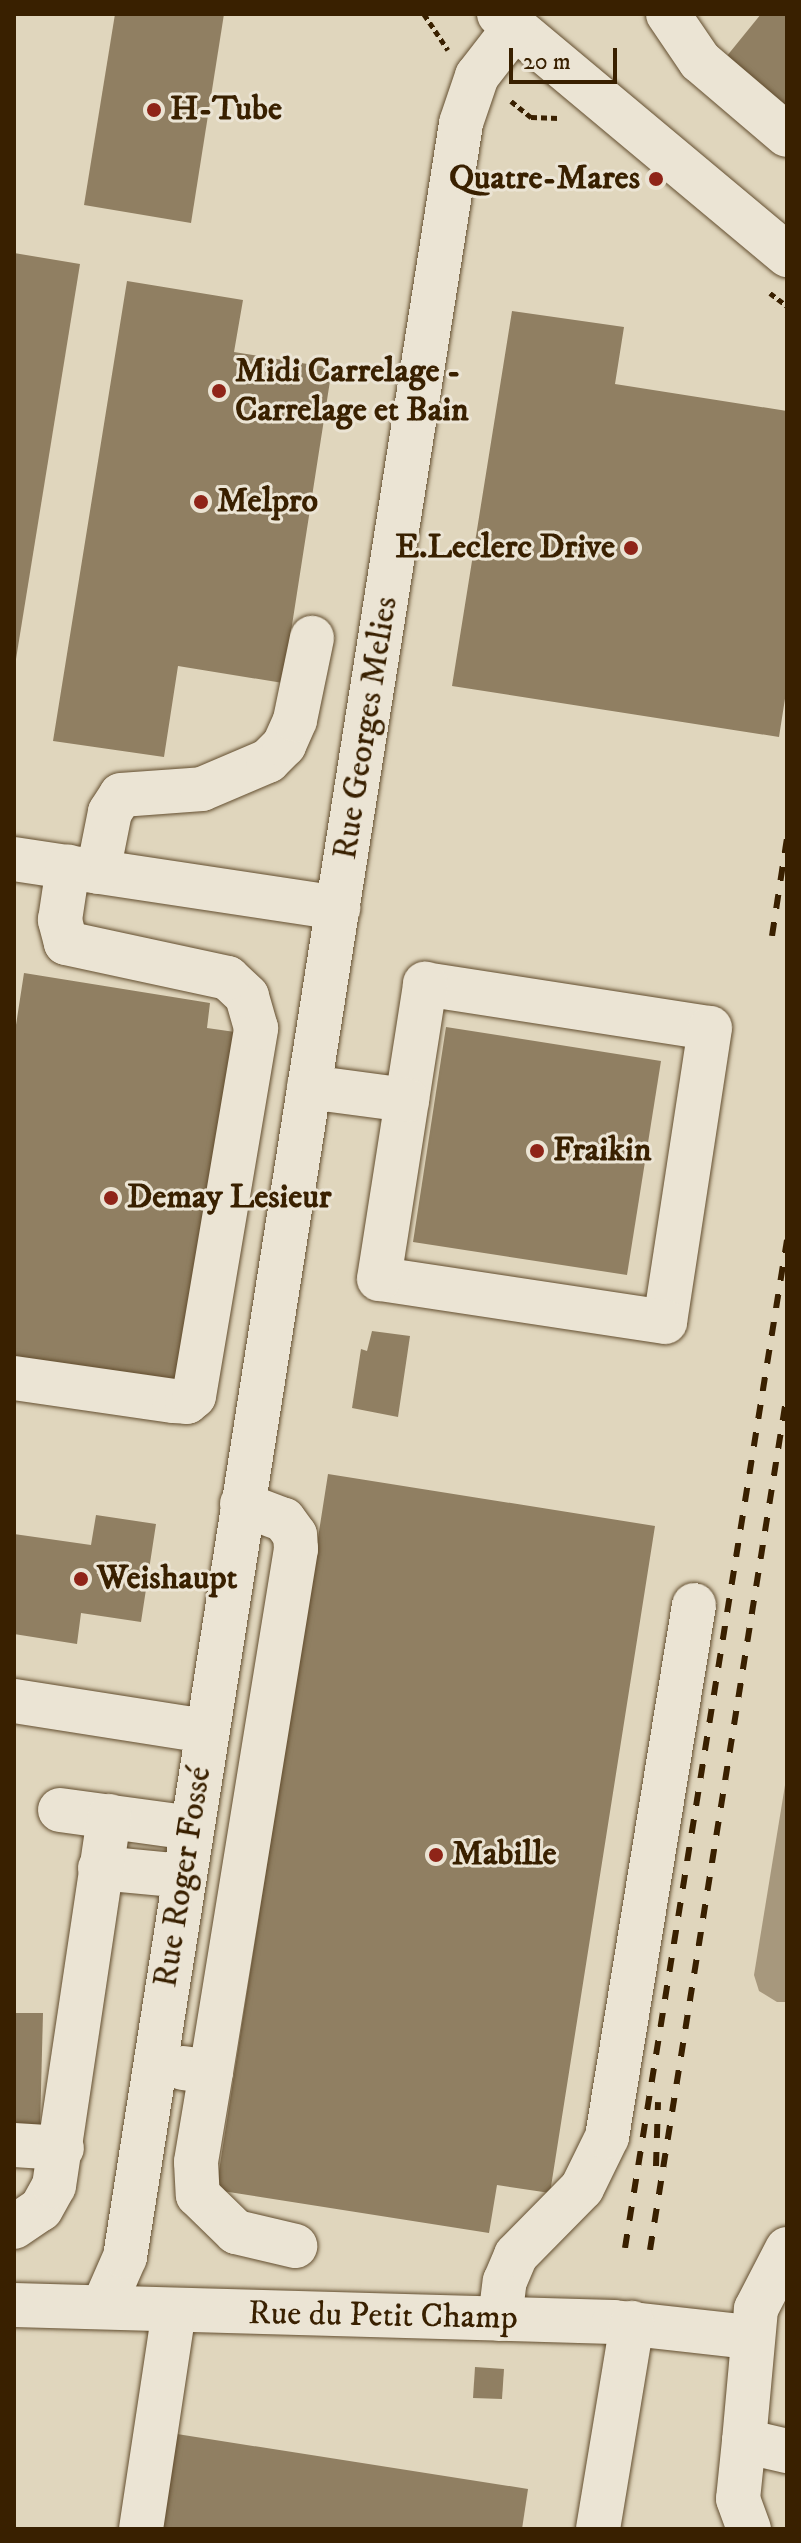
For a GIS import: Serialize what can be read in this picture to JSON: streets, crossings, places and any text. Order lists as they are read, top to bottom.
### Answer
{
  "streets": {
    "street": ["Rue Georges Melies", "Rue Roger Fossé", "Rue du Petit Champ"]
  },
  "crossings": [
    ["Rue Georges Melies", "Rue Roger Fossé"],
    ["Rue Roger Fossé", "Rue du Petit Champ"]
  ],
  "places": [
    "H-Tube",
    "Quatre-Mares",
    "Midi Carrelage - Carrelage et Bain",
    "Melpro",
    "E.Leclerc Drive",
    "Fraikin",
    "Demay Lesieur",
    "Weishaupt",
    "Mabille"
  ],
  "scale_bar": "20 m"
}
